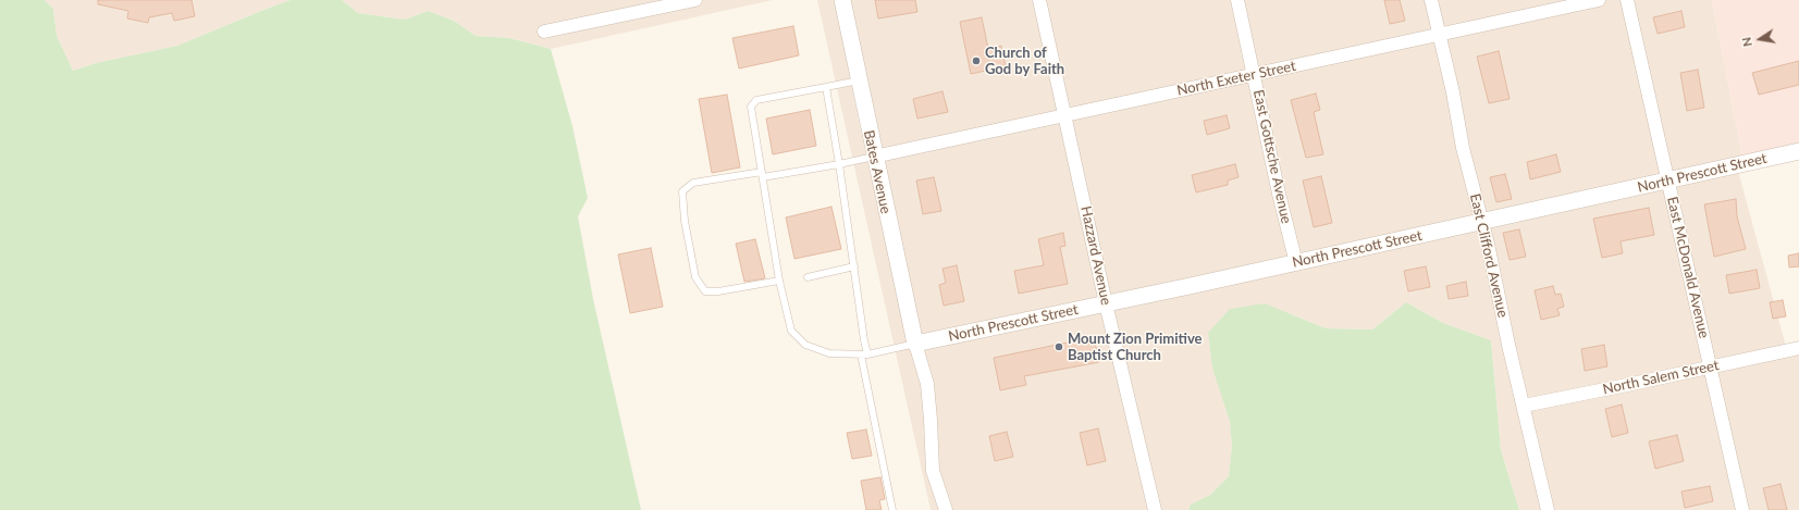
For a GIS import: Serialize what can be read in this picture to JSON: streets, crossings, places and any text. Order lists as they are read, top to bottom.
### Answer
{
  "streets": {
    "street": [
      "North Exeter Street",
      "East Gottsche Avenue",
      "Bates Avenue",
      "North Prescott Street",
      "Hazzard Avenue",
      "East Clifford Avenue",
      "East McDonald Avenue",
      "North Salem Street"
    ]
  },
  "crossings": [
    ["North Exeter Street", "East Gottsche Avenue"],
    ["North Exeter Street", "Bates Avenue"],
    ["North Exeter Street", "Hazzard Avenue"],
    ["North Exeter Street", "East Clifford Avenue"],
    ["East Gottsche Avenue", "North Prescott Street"],
    ["Bates Avenue", "North Prescott Street"],
    ["North Prescott Street", "Hazzard Avenue"],
    ["North Prescott Street", "East Clifford Avenue"],
    ["North Prescott Street", "East McDonald Avenue"],
    ["East Clifford Avenue", "North Salem Street"],
    ["East McDonald Avenue", "North Salem Street"]
  ],
  "places": ["Church of God by Faith", "Mount Zion Primitive Baptist Church"],
  "north": "left"
}
